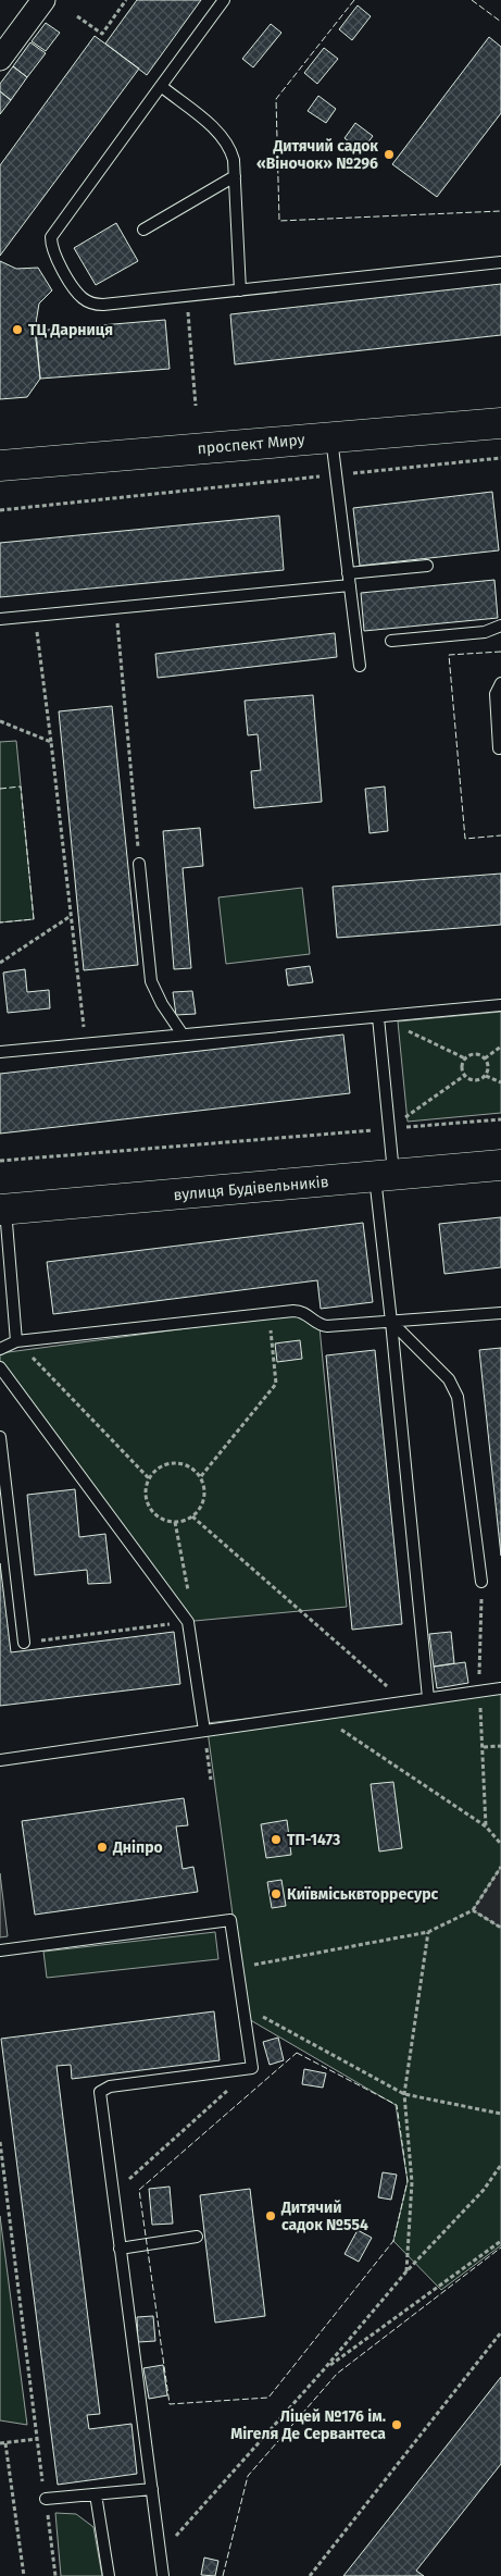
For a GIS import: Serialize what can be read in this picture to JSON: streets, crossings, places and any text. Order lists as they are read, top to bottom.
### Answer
{
  "streets": {
    "main road": ["проспект Миру", "вулиця Будівельників"]
  },
  "places": [
    "Дитячий садок «Віночок» №296",
    "ТЦ Дарниця",
    "ТП-1473",
    "Дніпро",
    "Київміськвторресурс",
    "Дитячий садок №554",
    "Ліцей №176 ім. Мігеля Де Сервантеса"
  ]
}
